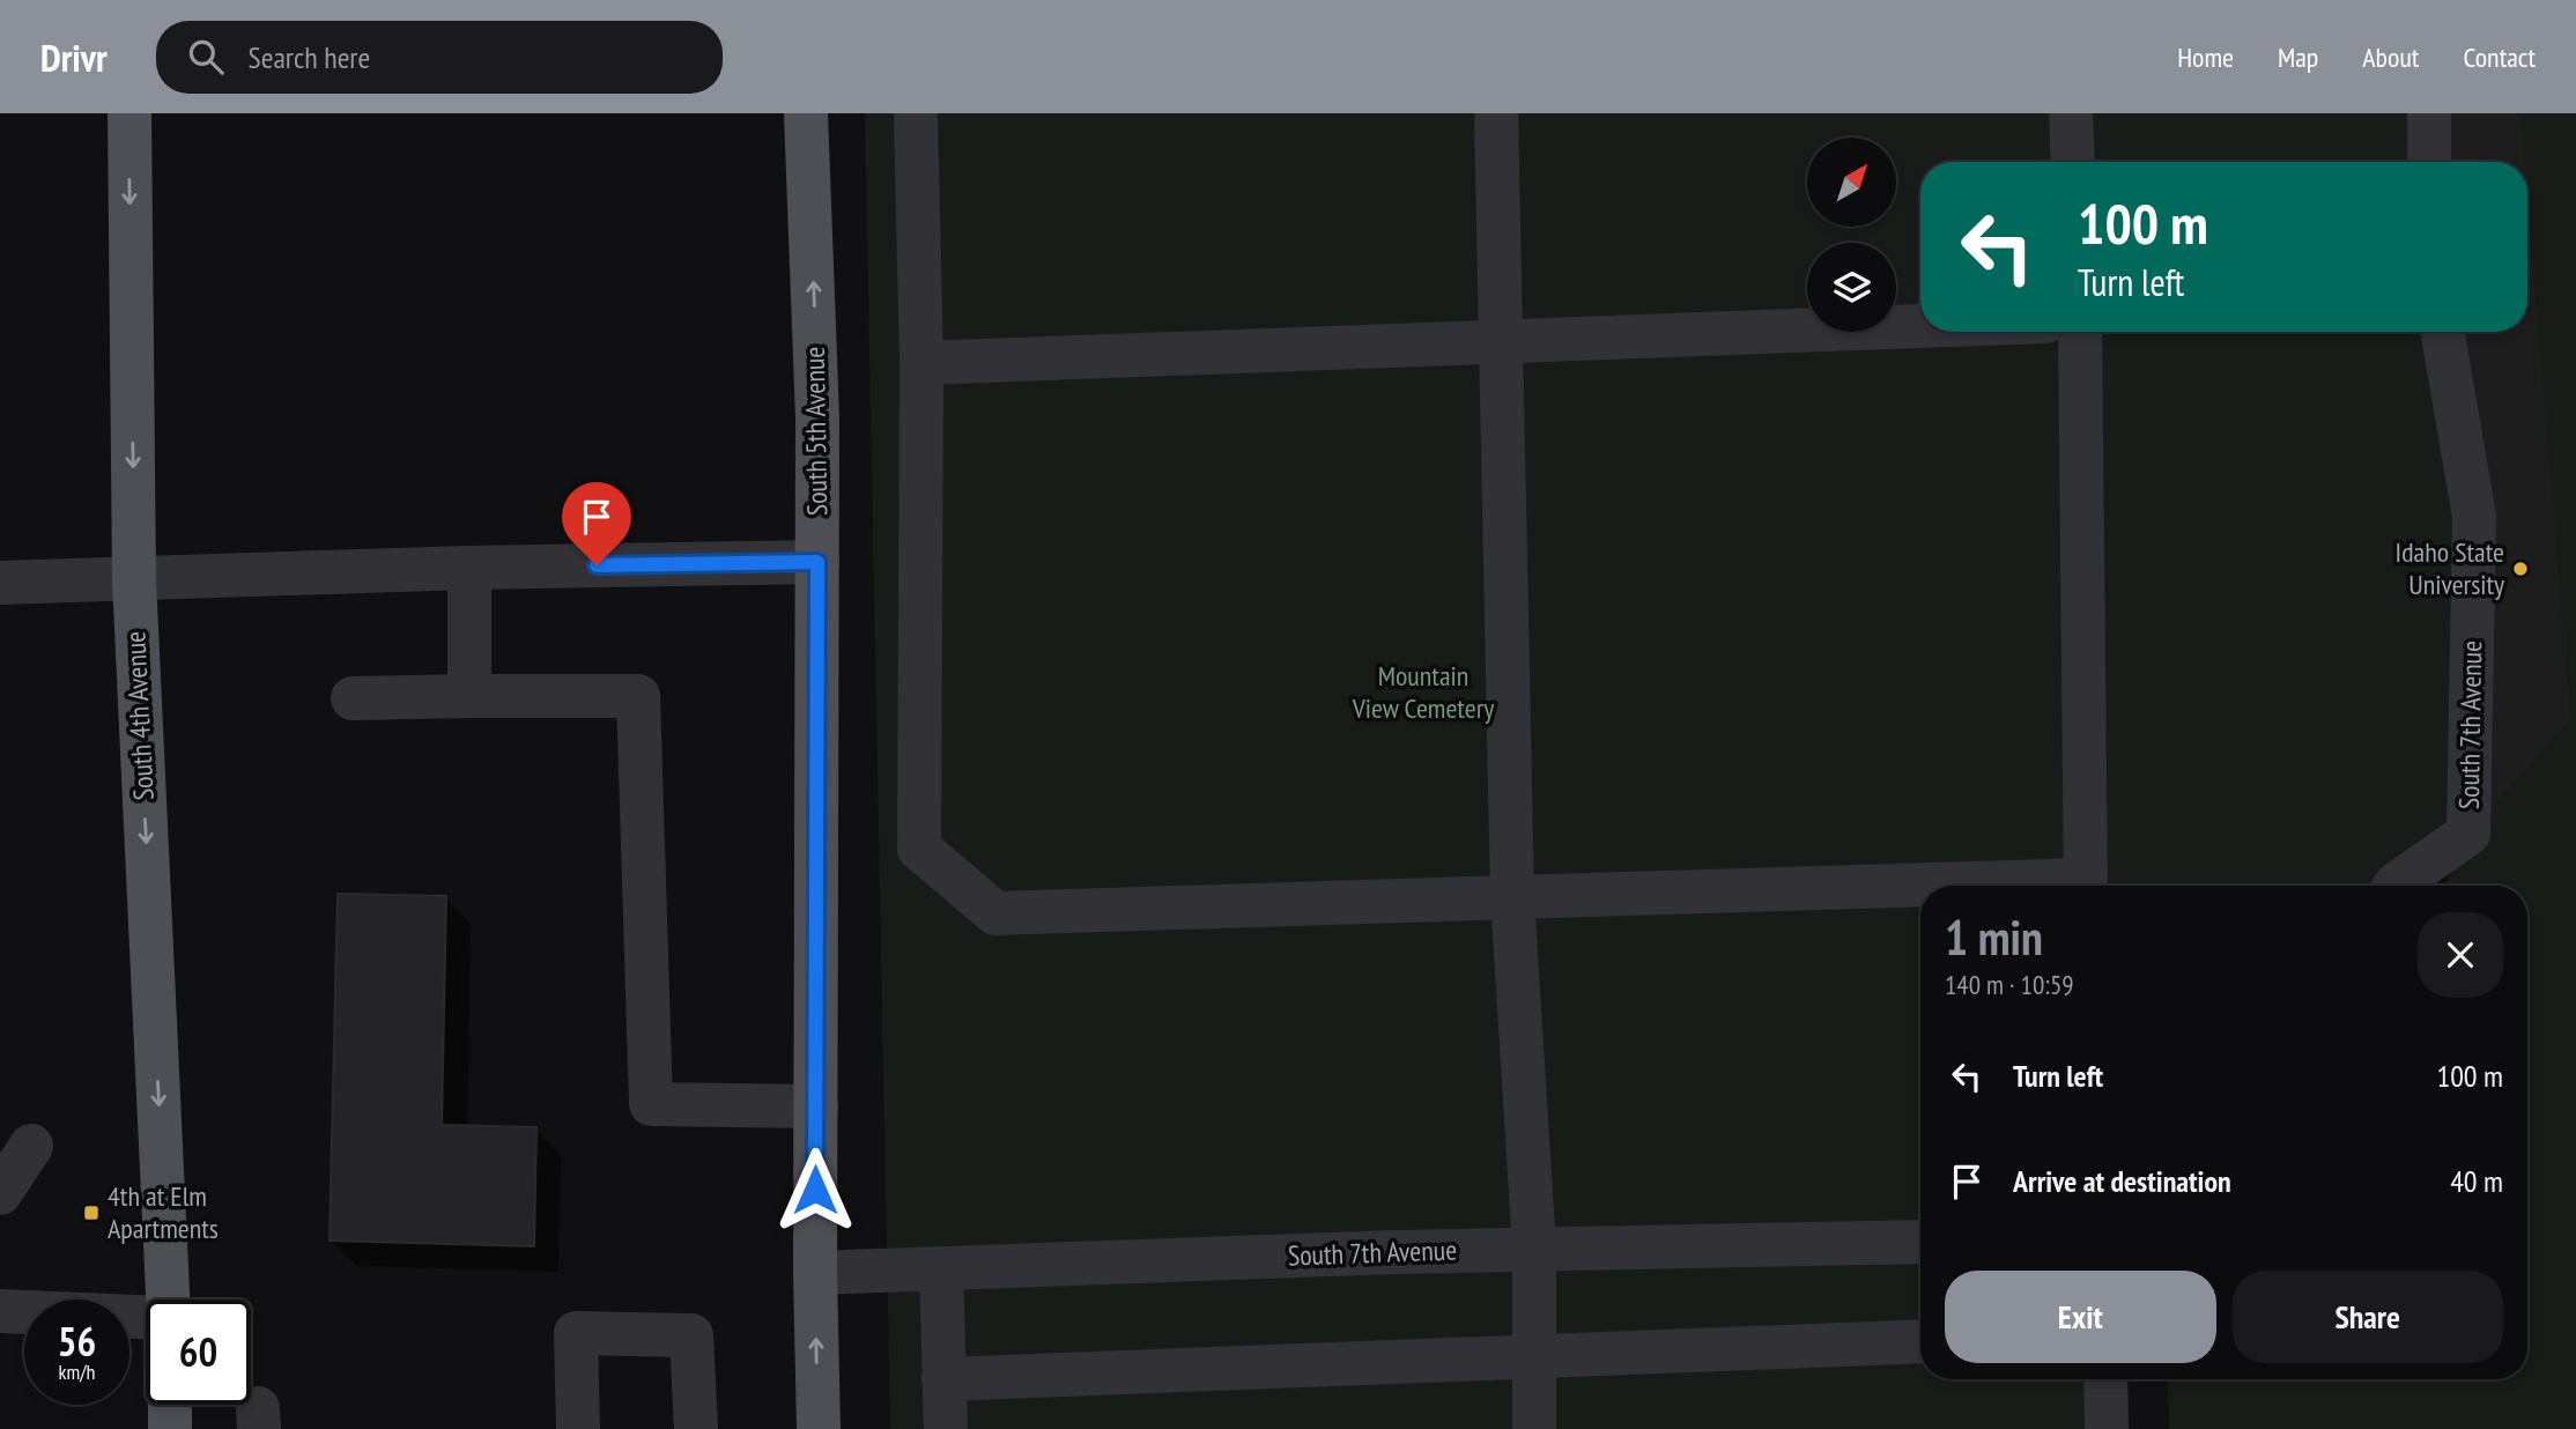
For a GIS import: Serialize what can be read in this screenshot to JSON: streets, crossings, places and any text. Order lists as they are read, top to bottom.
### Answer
{
  "streets": {
    "main road": ["South 5th Avenue", "South 4th Avenue"],
    "street": ["South 7th Avenue"]
  },
  "crossings": [
    ["South 5th Avenue", "South 7th Avenue"]
  ],
  "one_way": ["South 5th Avenue", "South 4th Avenue"],
  "parks": ["Mountain View Cemetery"],
  "places": {
    "other": ["Idaho State University"],
    "transit": ["4th at Elm Apartments"]
  },
  "north": "top right",
  "page": {
    "header": "Drivr",
    "search": "Search here",
    "nav": [
      "Home",
      "Map",
      "About",
      "Contact"
    ],
    "turn": ["100 m", "Turn left"],
    "heading": ["1 min", "140 m · 10:59"],
    "list": [
      {
        "name": "Turn left",
        "value": "100 m"
      },
      {
        "name": "Arrive at destination",
        "value": "40 m"
      }
    ],
    "buttons": ["Exit", "Share"],
    "speed": "56 km/h",
    "limit": "60"
  }
}
